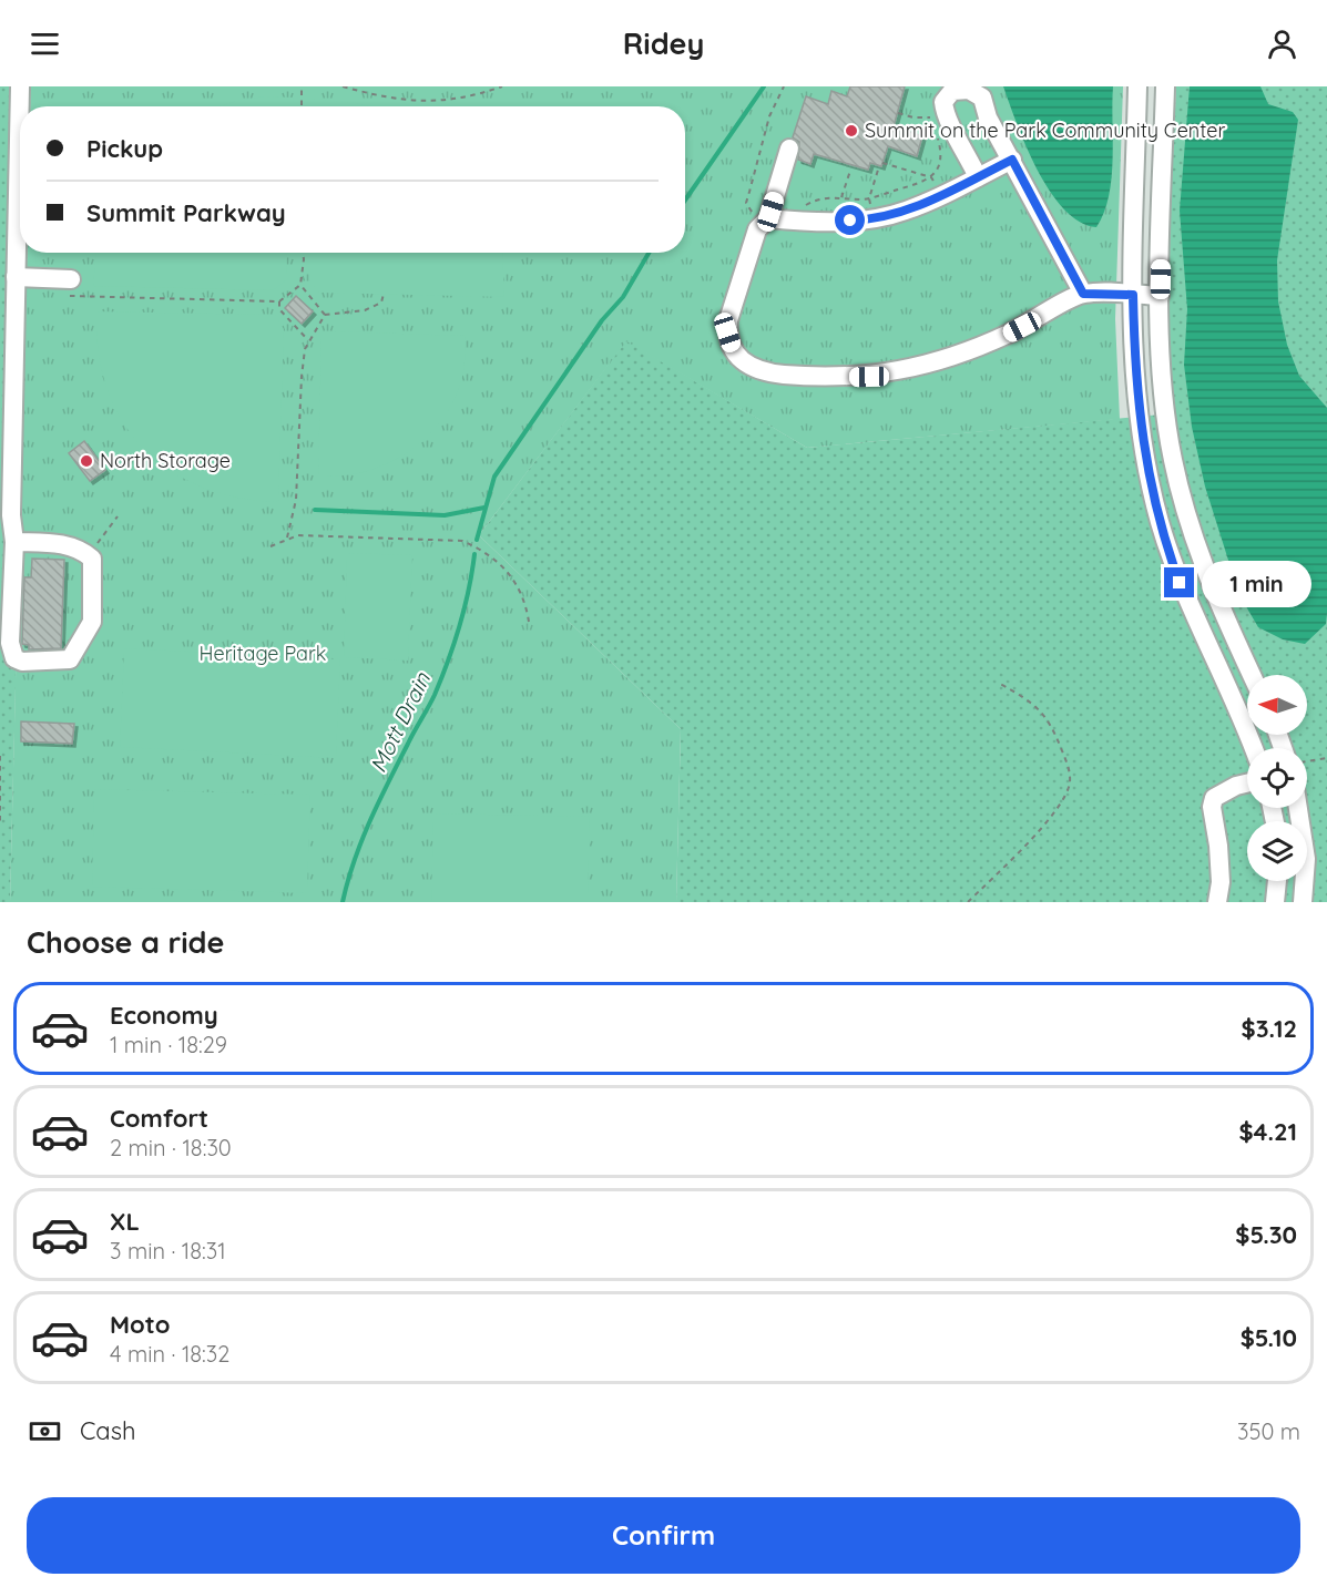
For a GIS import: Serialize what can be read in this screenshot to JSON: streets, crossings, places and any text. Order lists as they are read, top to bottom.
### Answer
{
  "water": ["Mott Drain"],
  "parks": ["Heritage Park"],
  "places": ["Summit on the Park Community Center", "North Storage"],
  "north": "left",
  "page": {
    "header": "Ridey",
    "banner": ["Pickup", "Summit Parkway"],
    "bubble": "1 min",
    "heading": "Choose a ride",
    "list": [
      {
        "name": "Economy",
        "note": "1 min · 18:29",
        "value": "$3.12"
      },
      {
        "name": "Comfort",
        "note": "2 min · 18:30",
        "value": "$4.21"
      },
      {
        "name": "XL",
        "note": "3 min · 18:31",
        "value": "$5.30"
      },
      {
        "name": "Moto",
        "note": "4 min · 18:32",
        "value": "$5.10"
      }
    ],
    "pay": ["Cash", "350 m"],
    "buttons": "Confirm"
  }
}
